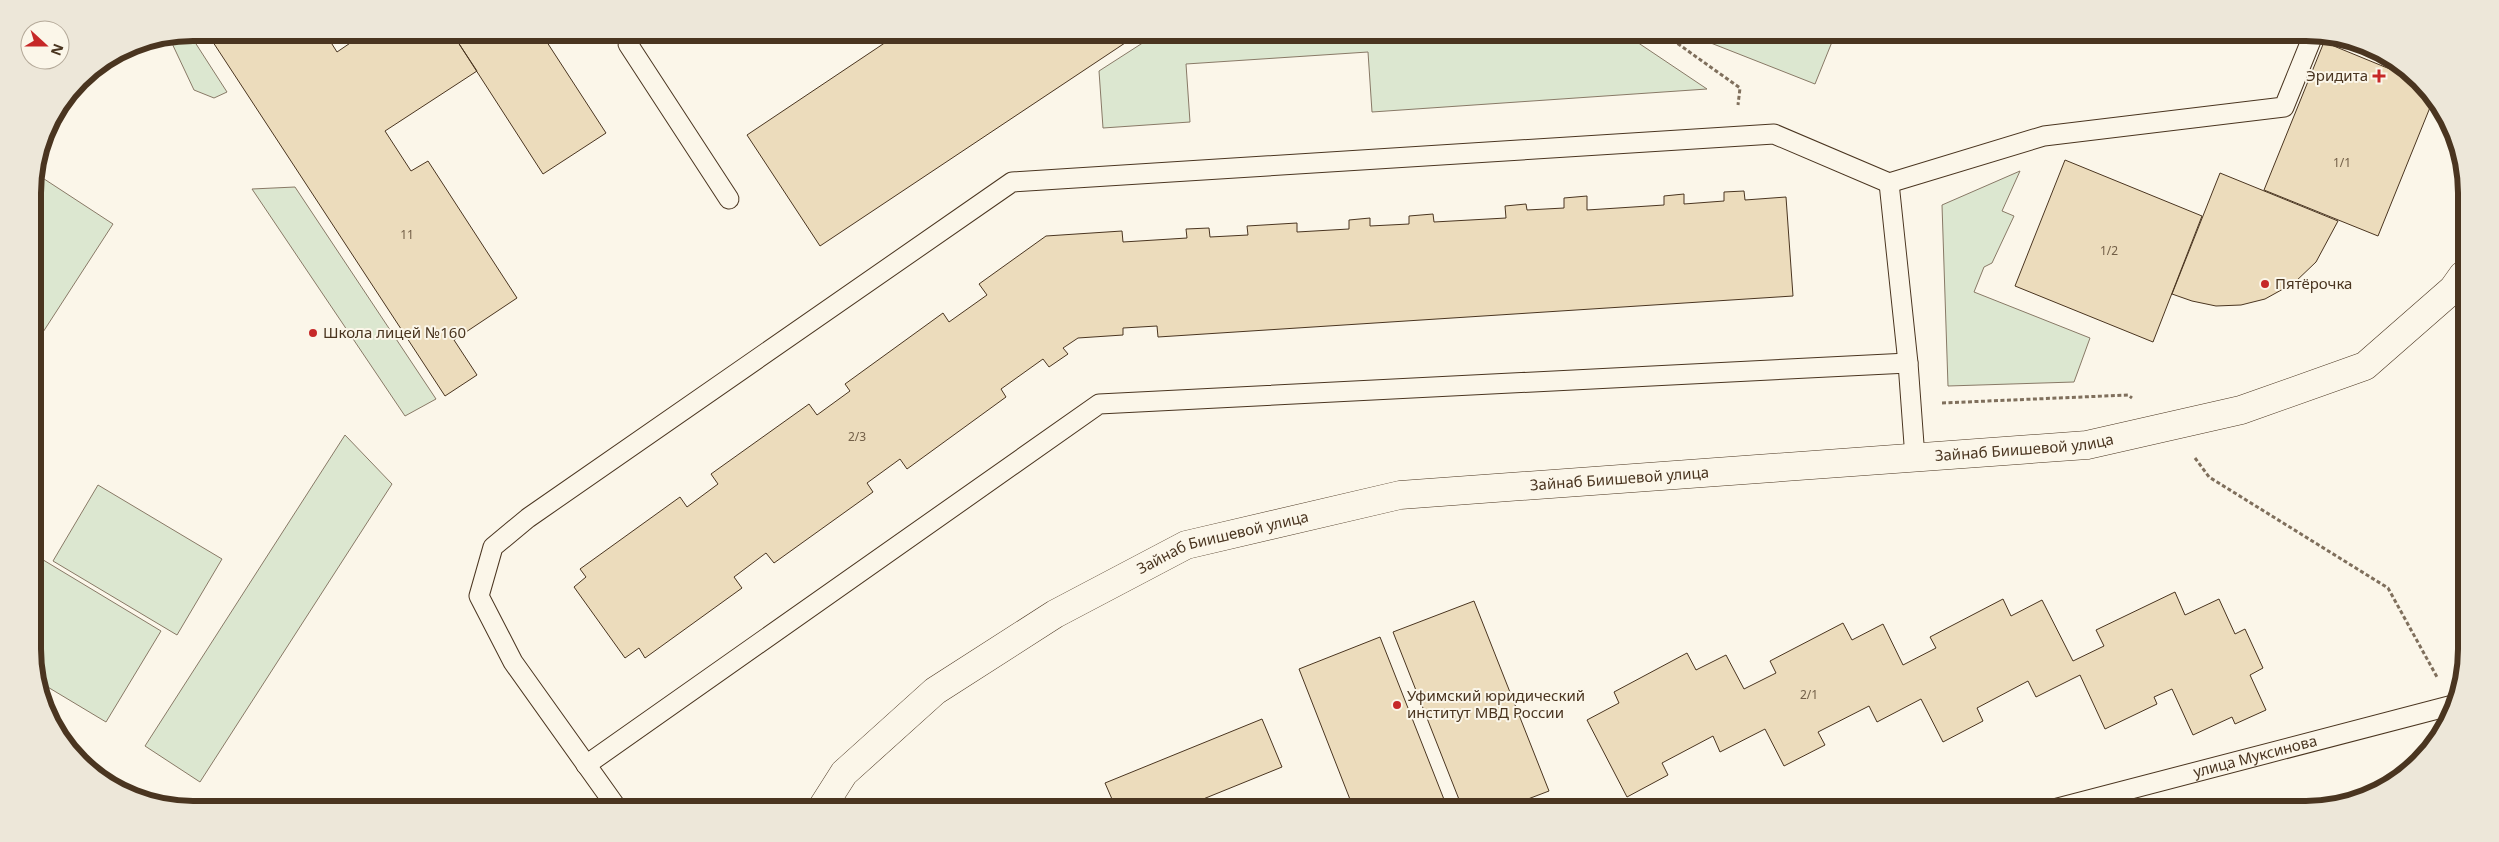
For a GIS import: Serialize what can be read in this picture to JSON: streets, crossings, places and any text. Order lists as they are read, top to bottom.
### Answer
{
  "streets": {
    "street": ["Зайнаб Биишевой улица"],
    "lane": ["улица Муксинова"]
  },
  "places": {
    "health": ["Эридита"],
    "other": ["Пятёрочка", "Школа лицей №160", "Уфимский юридический институт МВД России"]
  },
  "house_numbers": [
    "1/1",
    "11",
    "1/2",
    "2/3",
    "2/1"
  ],
  "north": "right"
}
